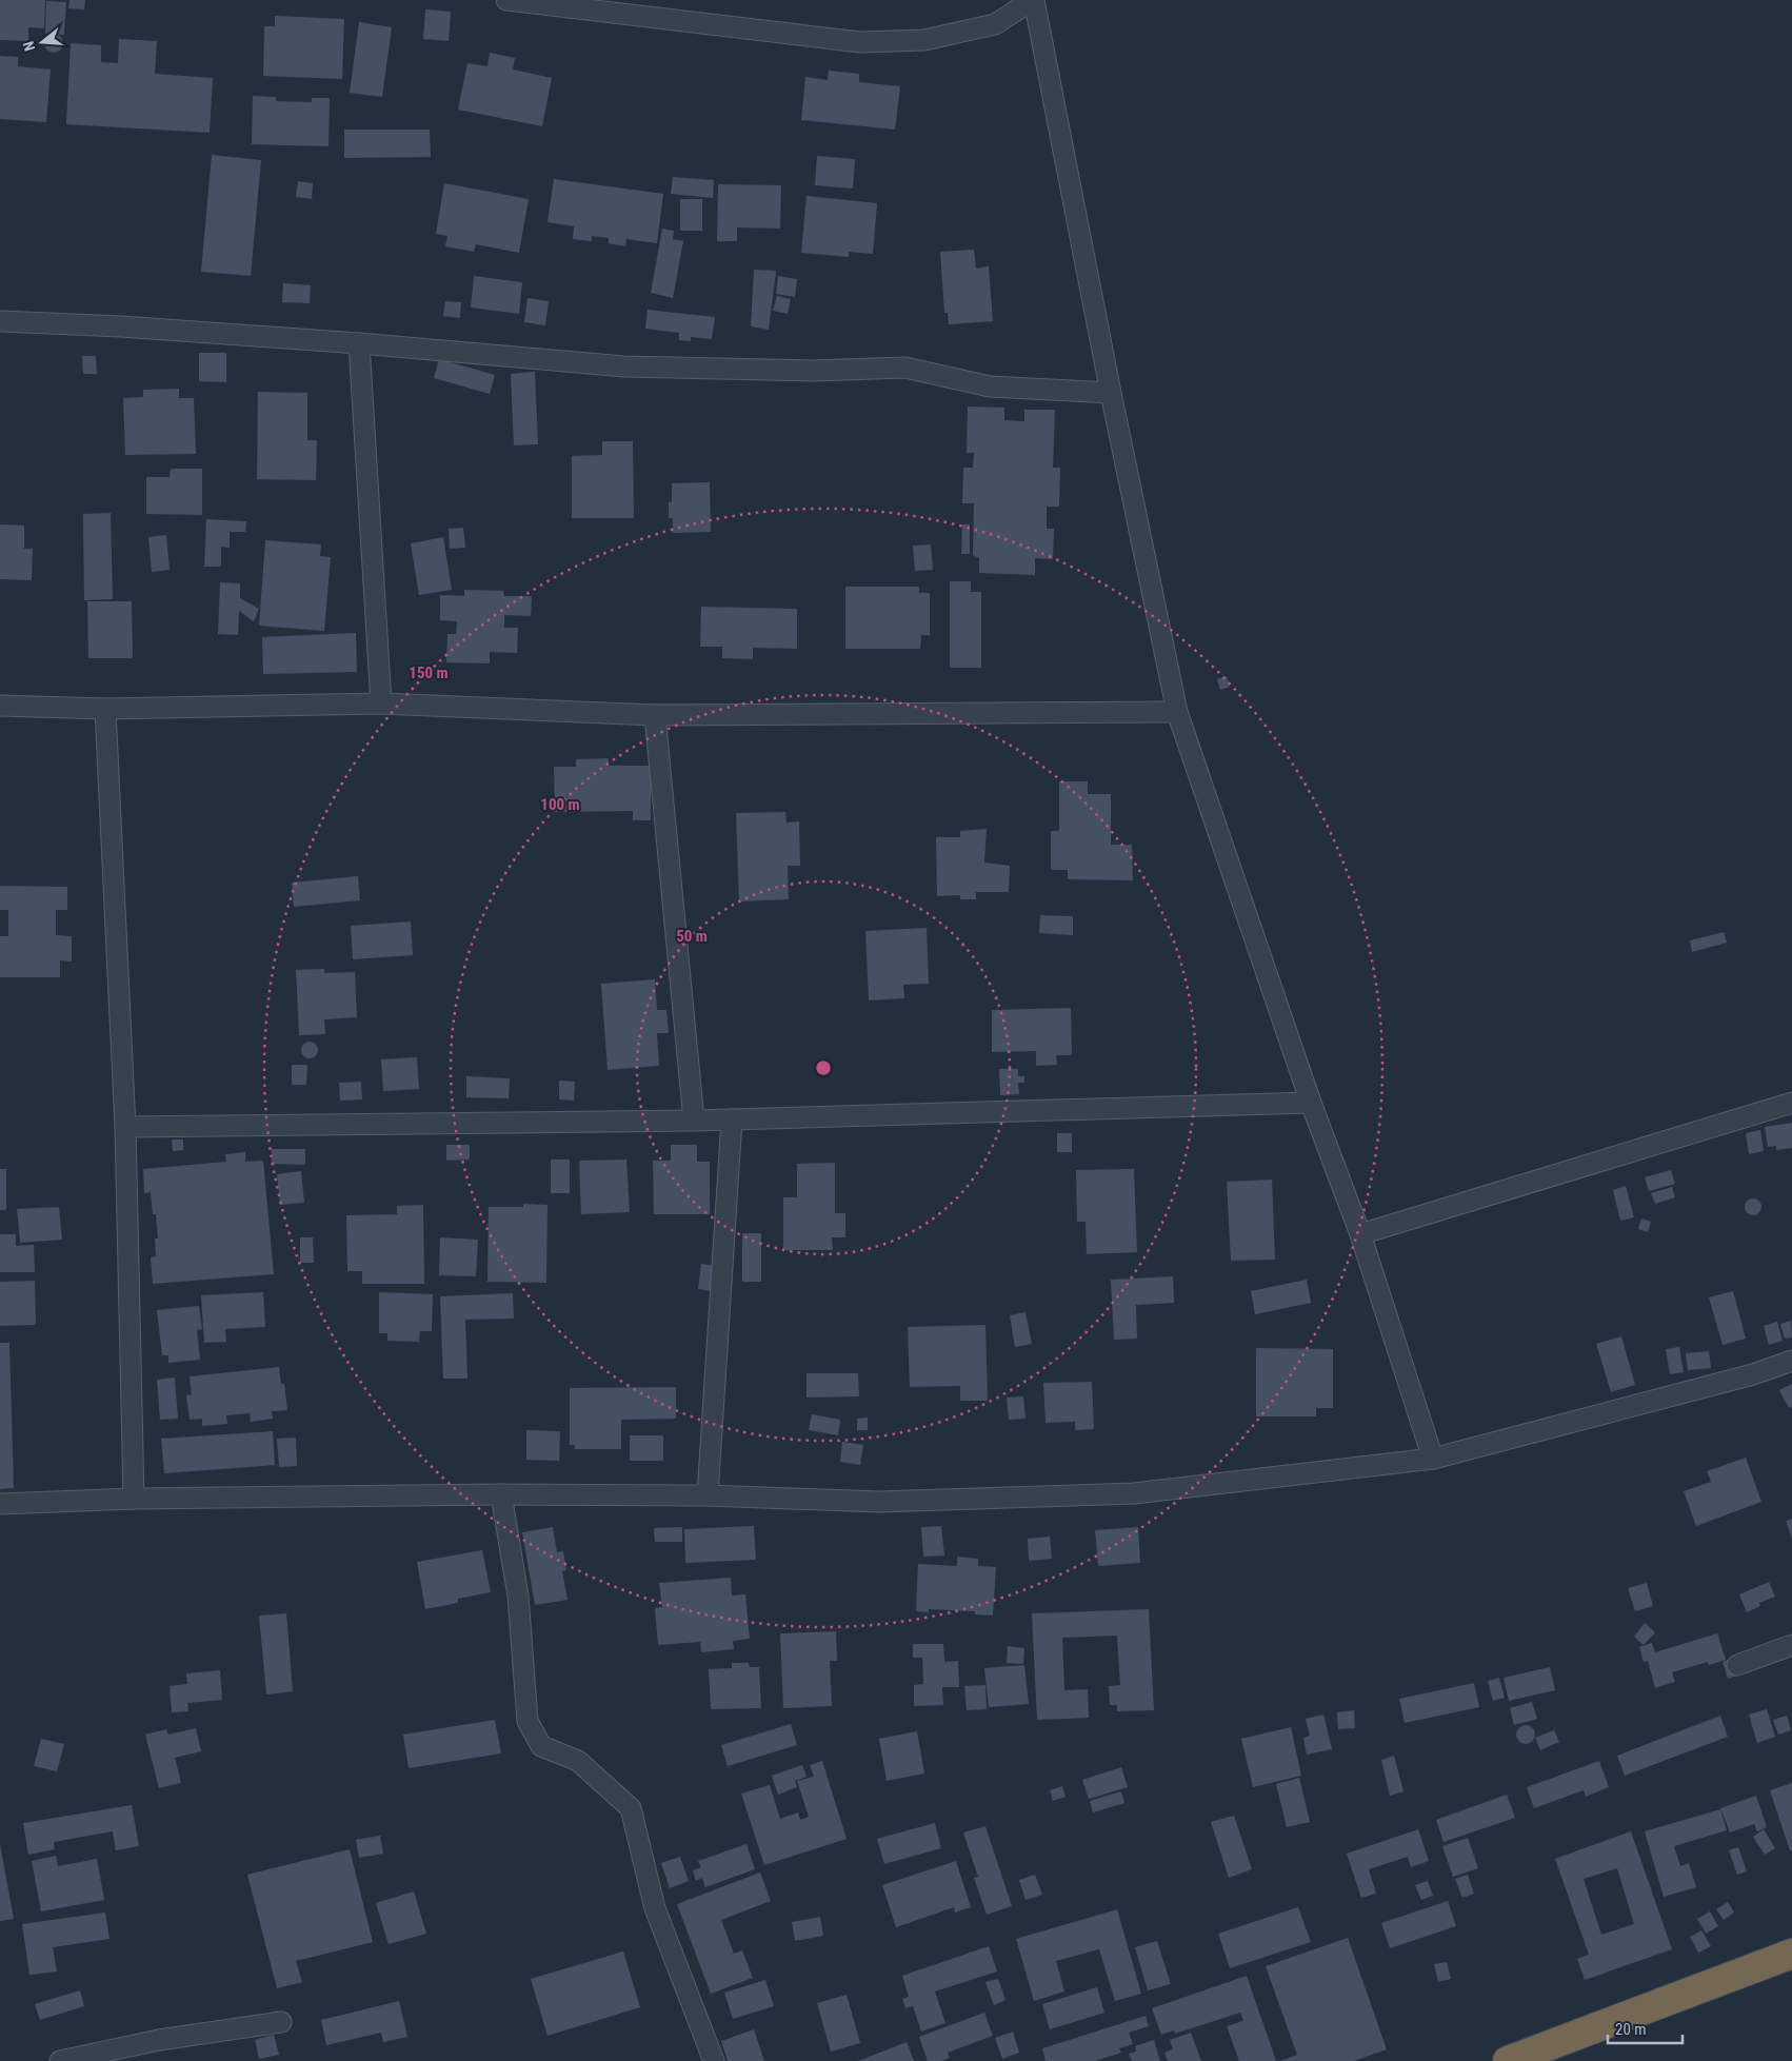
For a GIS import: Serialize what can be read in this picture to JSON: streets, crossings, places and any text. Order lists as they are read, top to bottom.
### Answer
{
  "scale_bar": "20 m",
  "north": "left",
  "rings": ["150 m", "100 m", "50 m"]
}
